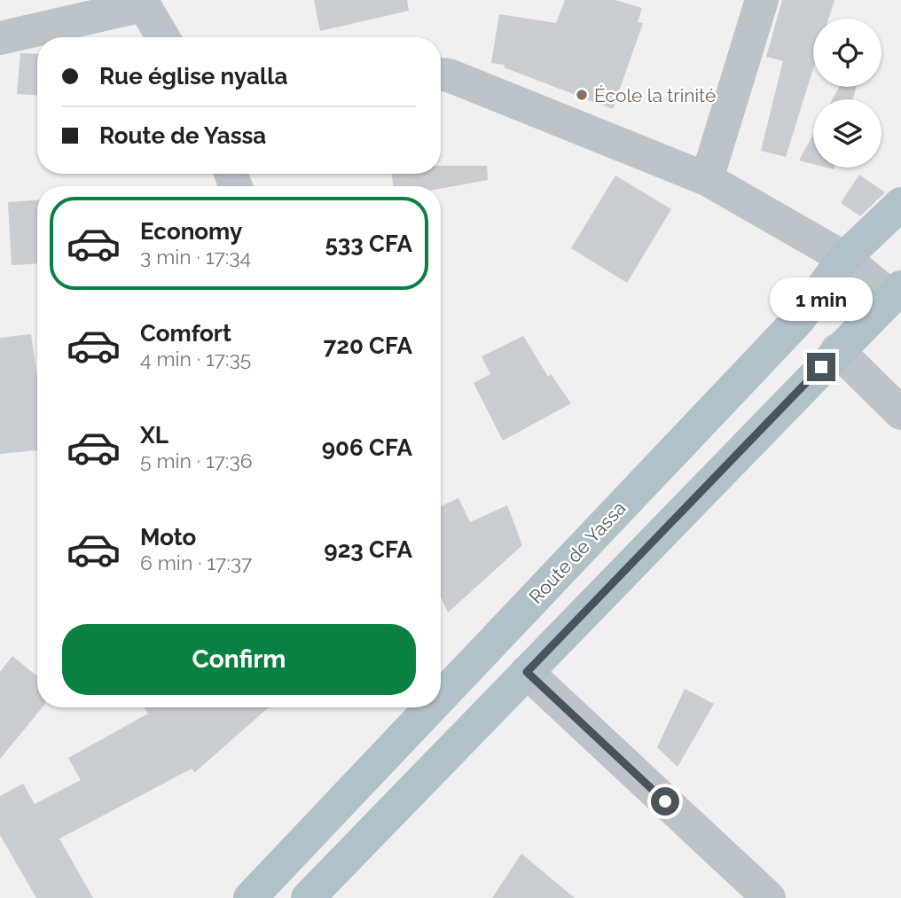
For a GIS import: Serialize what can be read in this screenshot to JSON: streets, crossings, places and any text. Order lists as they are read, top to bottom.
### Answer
{
  "streets": {
    "main road": ["Route de Yassa"]
  },
  "places": ["École la trinité"],
  "page": {
    "banner": ["Rue église nyalla", "Route de Yassa"],
    "list": [
      {
        "name": "Economy",
        "note": "3 min · 17:34",
        "value": "533 CFA"
      },
      {
        "name": "Comfort",
        "note": "4 min · 17:35",
        "value": "720 CFA"
      },
      {
        "name": "XL",
        "note": "5 min · 17:36",
        "value": "906 CFA"
      },
      {
        "name": "Moto",
        "note": "6 min · 17:37",
        "value": "923 CFA"
      }
    ],
    "bubble": "1 min",
    "buttons": "Confirm"
  }
}
